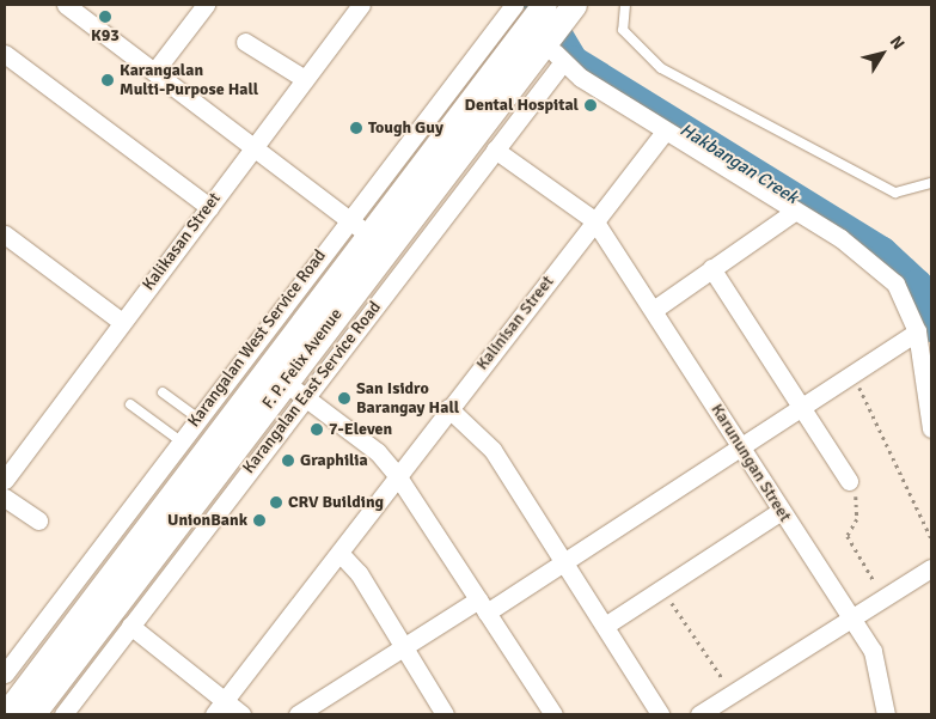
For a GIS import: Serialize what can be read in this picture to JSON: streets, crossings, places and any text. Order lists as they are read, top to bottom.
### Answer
{
  "streets": {
    "main road": ["F. P. Felix Avenue"],
    "street": [
      "Kalikasan Street",
      "Kalinisan Street",
      "Karangalan West Service Road",
      "Karangalan East Service Road",
      "Karunungan Street"
    ]
  },
  "crossings": [
    ["Kalinisan Street", "Karunungan Street"],
    ["Karangalan West Service Road", "F. P. Felix Avenue"],
    ["F. P. Felix Avenue", "Karangalan East Service Road"]
  ],
  "water": ["Hakbangan Creek"],
  "places": [
    "K93",
    "Karangalan Multi-Purpose Hall",
    "Dental Hospital",
    "Tough Guy",
    "San Isidro Barangay Hall",
    "7-Eleven",
    "Graphilia",
    "CRV Building",
    "UnionBank"
  ],
  "north": "top right"
}
